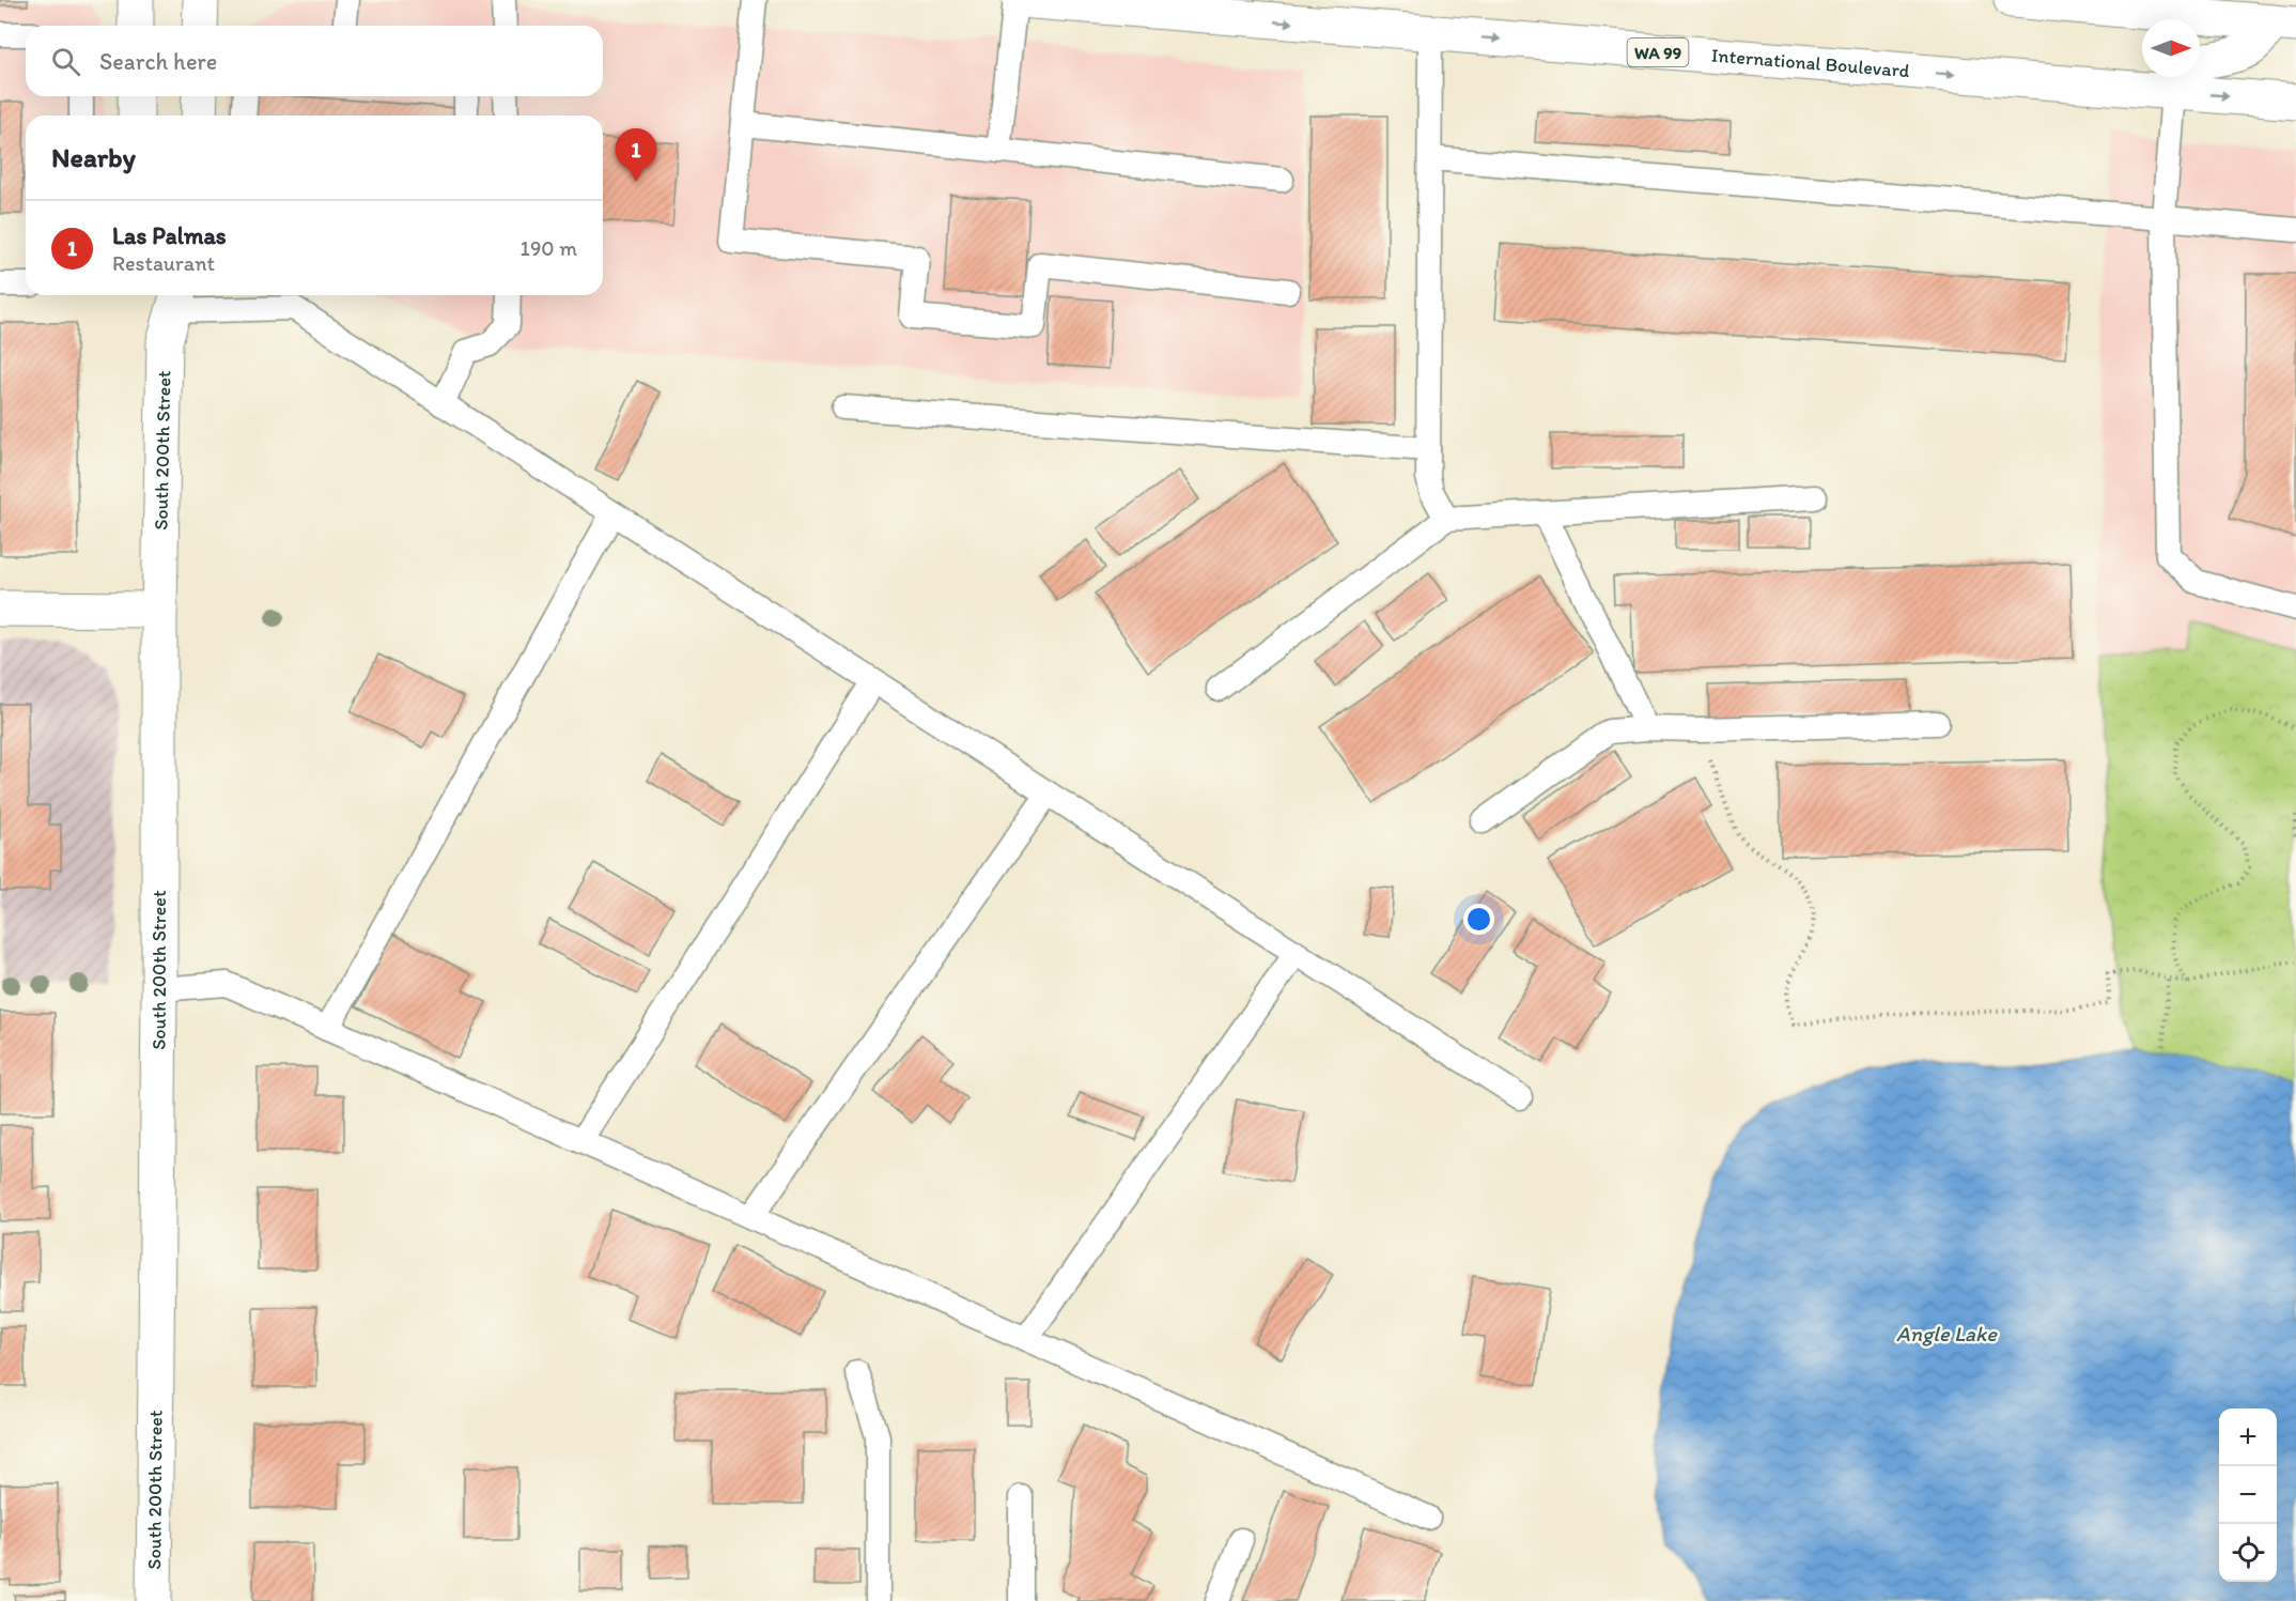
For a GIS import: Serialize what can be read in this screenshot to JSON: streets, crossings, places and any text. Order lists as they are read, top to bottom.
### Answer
{
  "streets": {
    "main road": ["WA 99", "International Boulevard", "South 200th Street"]
  },
  "one_way": ["International Boulevard"],
  "water": ["Angle Lake"],
  "north": "right",
  "page": {
    "search": "Search here",
    "heading": "Nearby",
    "pins": "1",
    "list": [
      {
        "mark": "1",
        "name": "Las Palmas",
        "note": "Restaurant",
        "value": "190 m"
      }
    ],
    "map_buttons": ["+", "−"]
  }
}
